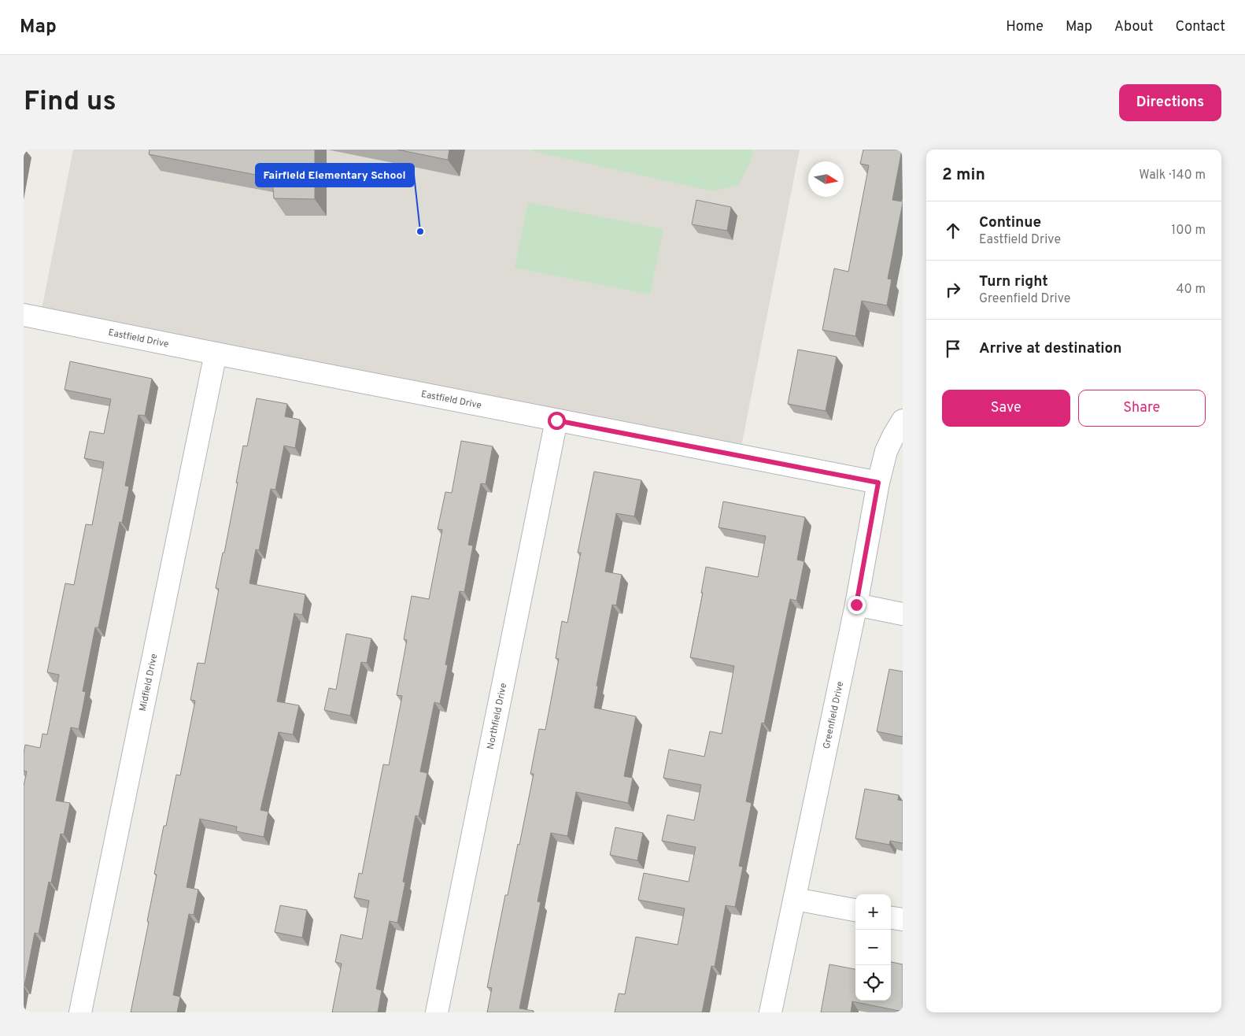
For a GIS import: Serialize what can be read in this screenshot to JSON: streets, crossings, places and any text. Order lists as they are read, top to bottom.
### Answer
{
  "streets": {
    "street": [
      "Eastfield Drive",
      "Midfield Drive",
      "Greenfield Drive",
      "Northfield Drive"
    ]
  },
  "crossings": [
    ["Eastfield Drive", "Midfield Drive"],
    ["Eastfield Drive", "Greenfield Drive"],
    ["Eastfield Drive", "Northfield Drive"]
  ],
  "places": ["Fairfield Elementary School"],
  "north": "right",
  "page": {
    "header": "Map",
    "nav": [
      "Home",
      "Map",
      "About",
      "Contact"
    ],
    "buttons": [
      "Directions",
      ["Save", "Share"]
    ],
    "title": "Find us",
    "heading": ["2 min", "Walk · 140 m"],
    "list": [
      ["Continue", "Eastfield Drive", "100 m"],
      ["Turn right", "Greenfield Drive", "40 m"],
      "Arrive at destination"
    ],
    "map_buttons": ["+", "−"]
  }
}
